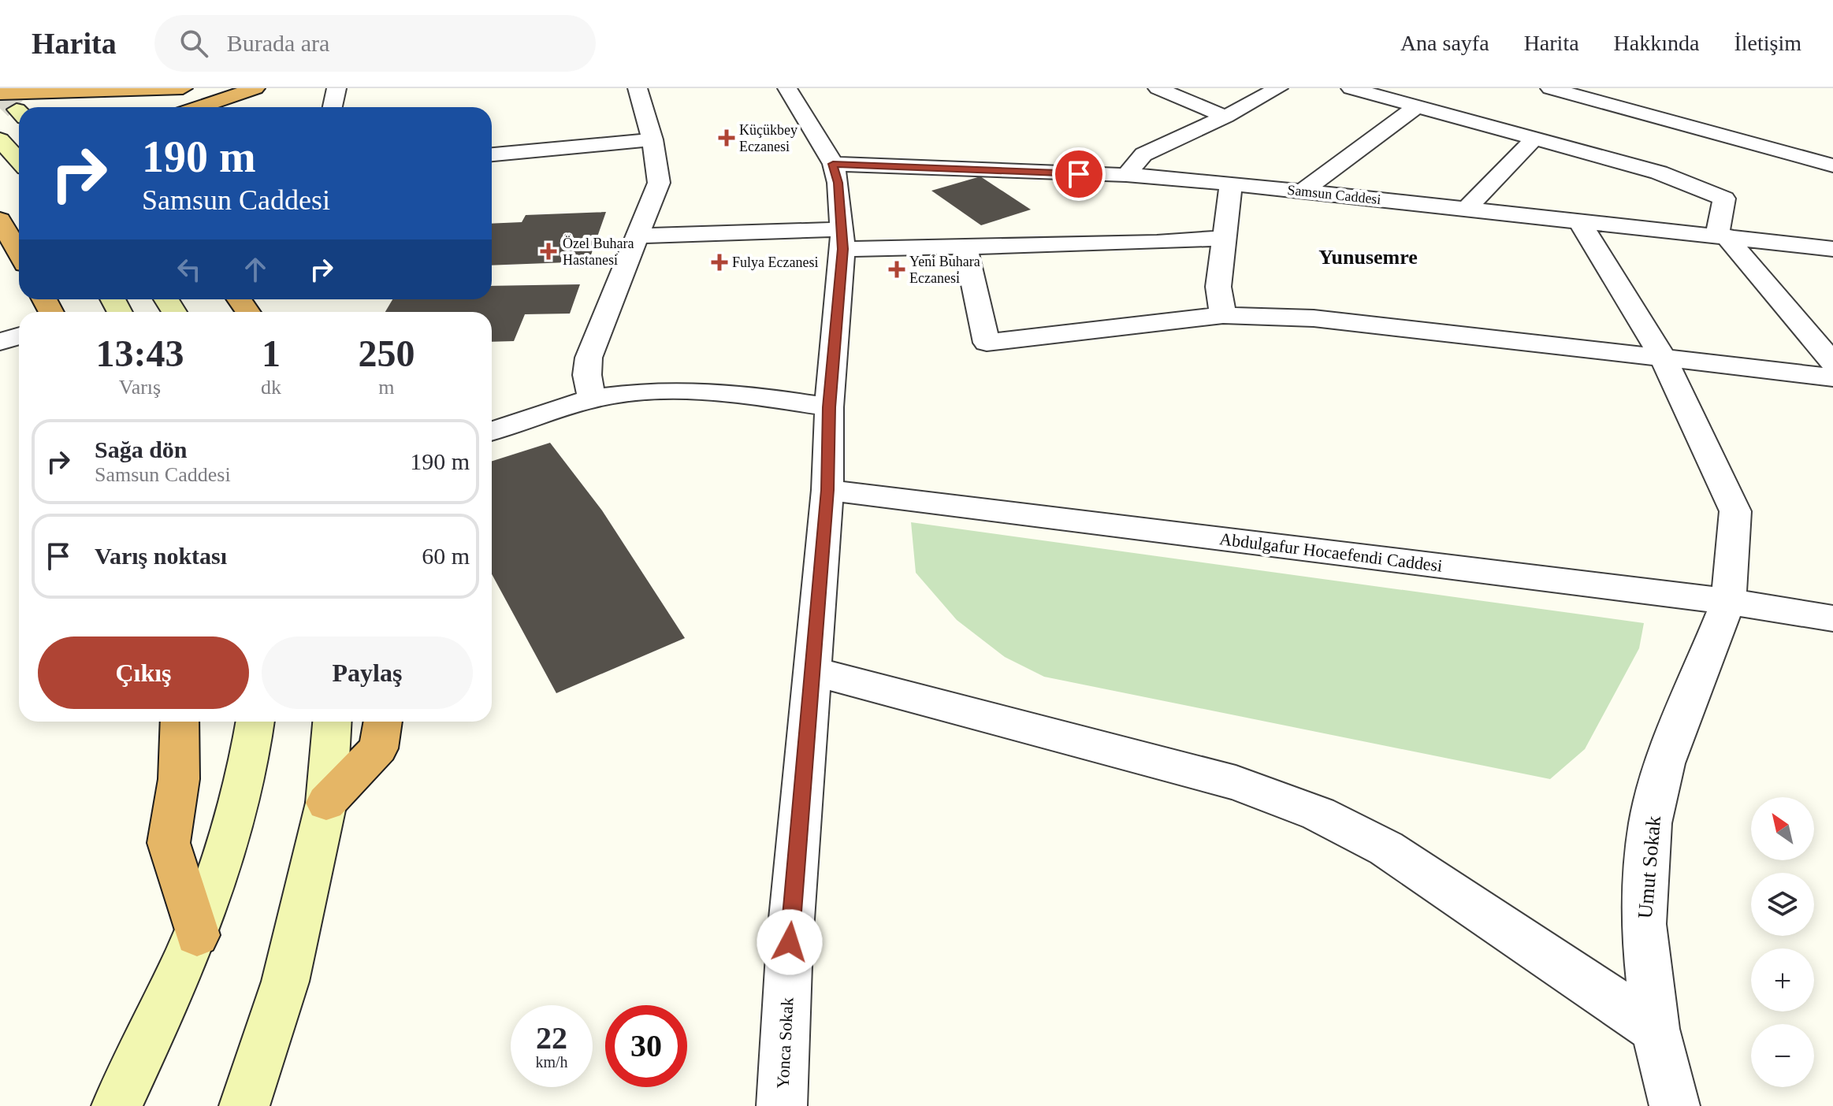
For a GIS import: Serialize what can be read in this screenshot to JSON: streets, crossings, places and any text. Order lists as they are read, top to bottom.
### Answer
{
  "streets": {
    "street": [
      "Samsun Caddesi",
      "Abdulgafur Hocaefendi Caddesi",
      "Umut Sokak",
      "Yonca Sokak"
    ]
  },
  "crossings": [
    ["Samsun Caddesi", "Umut Sokak"],
    ["Samsun Caddesi", "Yonca Sokak"],
    ["Abdulgafur Hocaefendi Caddesi", "Umut Sokak"],
    ["Abdulgafur Hocaefendi Caddesi", "Yonca Sokak"]
  ],
  "districts": ["Yunusemre"],
  "places": {
    "health": [
      "Küçükbey Eczanesi",
      "Özel Buhara Hastanesi",
      "Fulya Eczanesi",
      "Yeni Buhara Eczanesi"
    ]
  },
  "north": "top left",
  "page": {
    "header": "Harita",
    "search": "Burada ara",
    "nav": [
      "Ana sayfa",
      "Harita",
      "Hakkında",
      "İletişim"
    ],
    "turn": ["190 m", "Samsun Caddesi"],
    "eta": [
      "13:43",
      "Varış",
      "1",
      "dk",
      "250",
      "m"
    ],
    "list": [
      {
        "name": "Sağa dön",
        "note": "Samsun Caddesi",
        "value": "190 m"
      },
      {
        "name": "Varış noktası",
        "value": "60 m"
      }
    ],
    "buttons": ["Çıkış", "Paylaş"],
    "map_buttons": ["+", "−"],
    "speed": "22 km/h",
    "limit": "30"
  }
}
